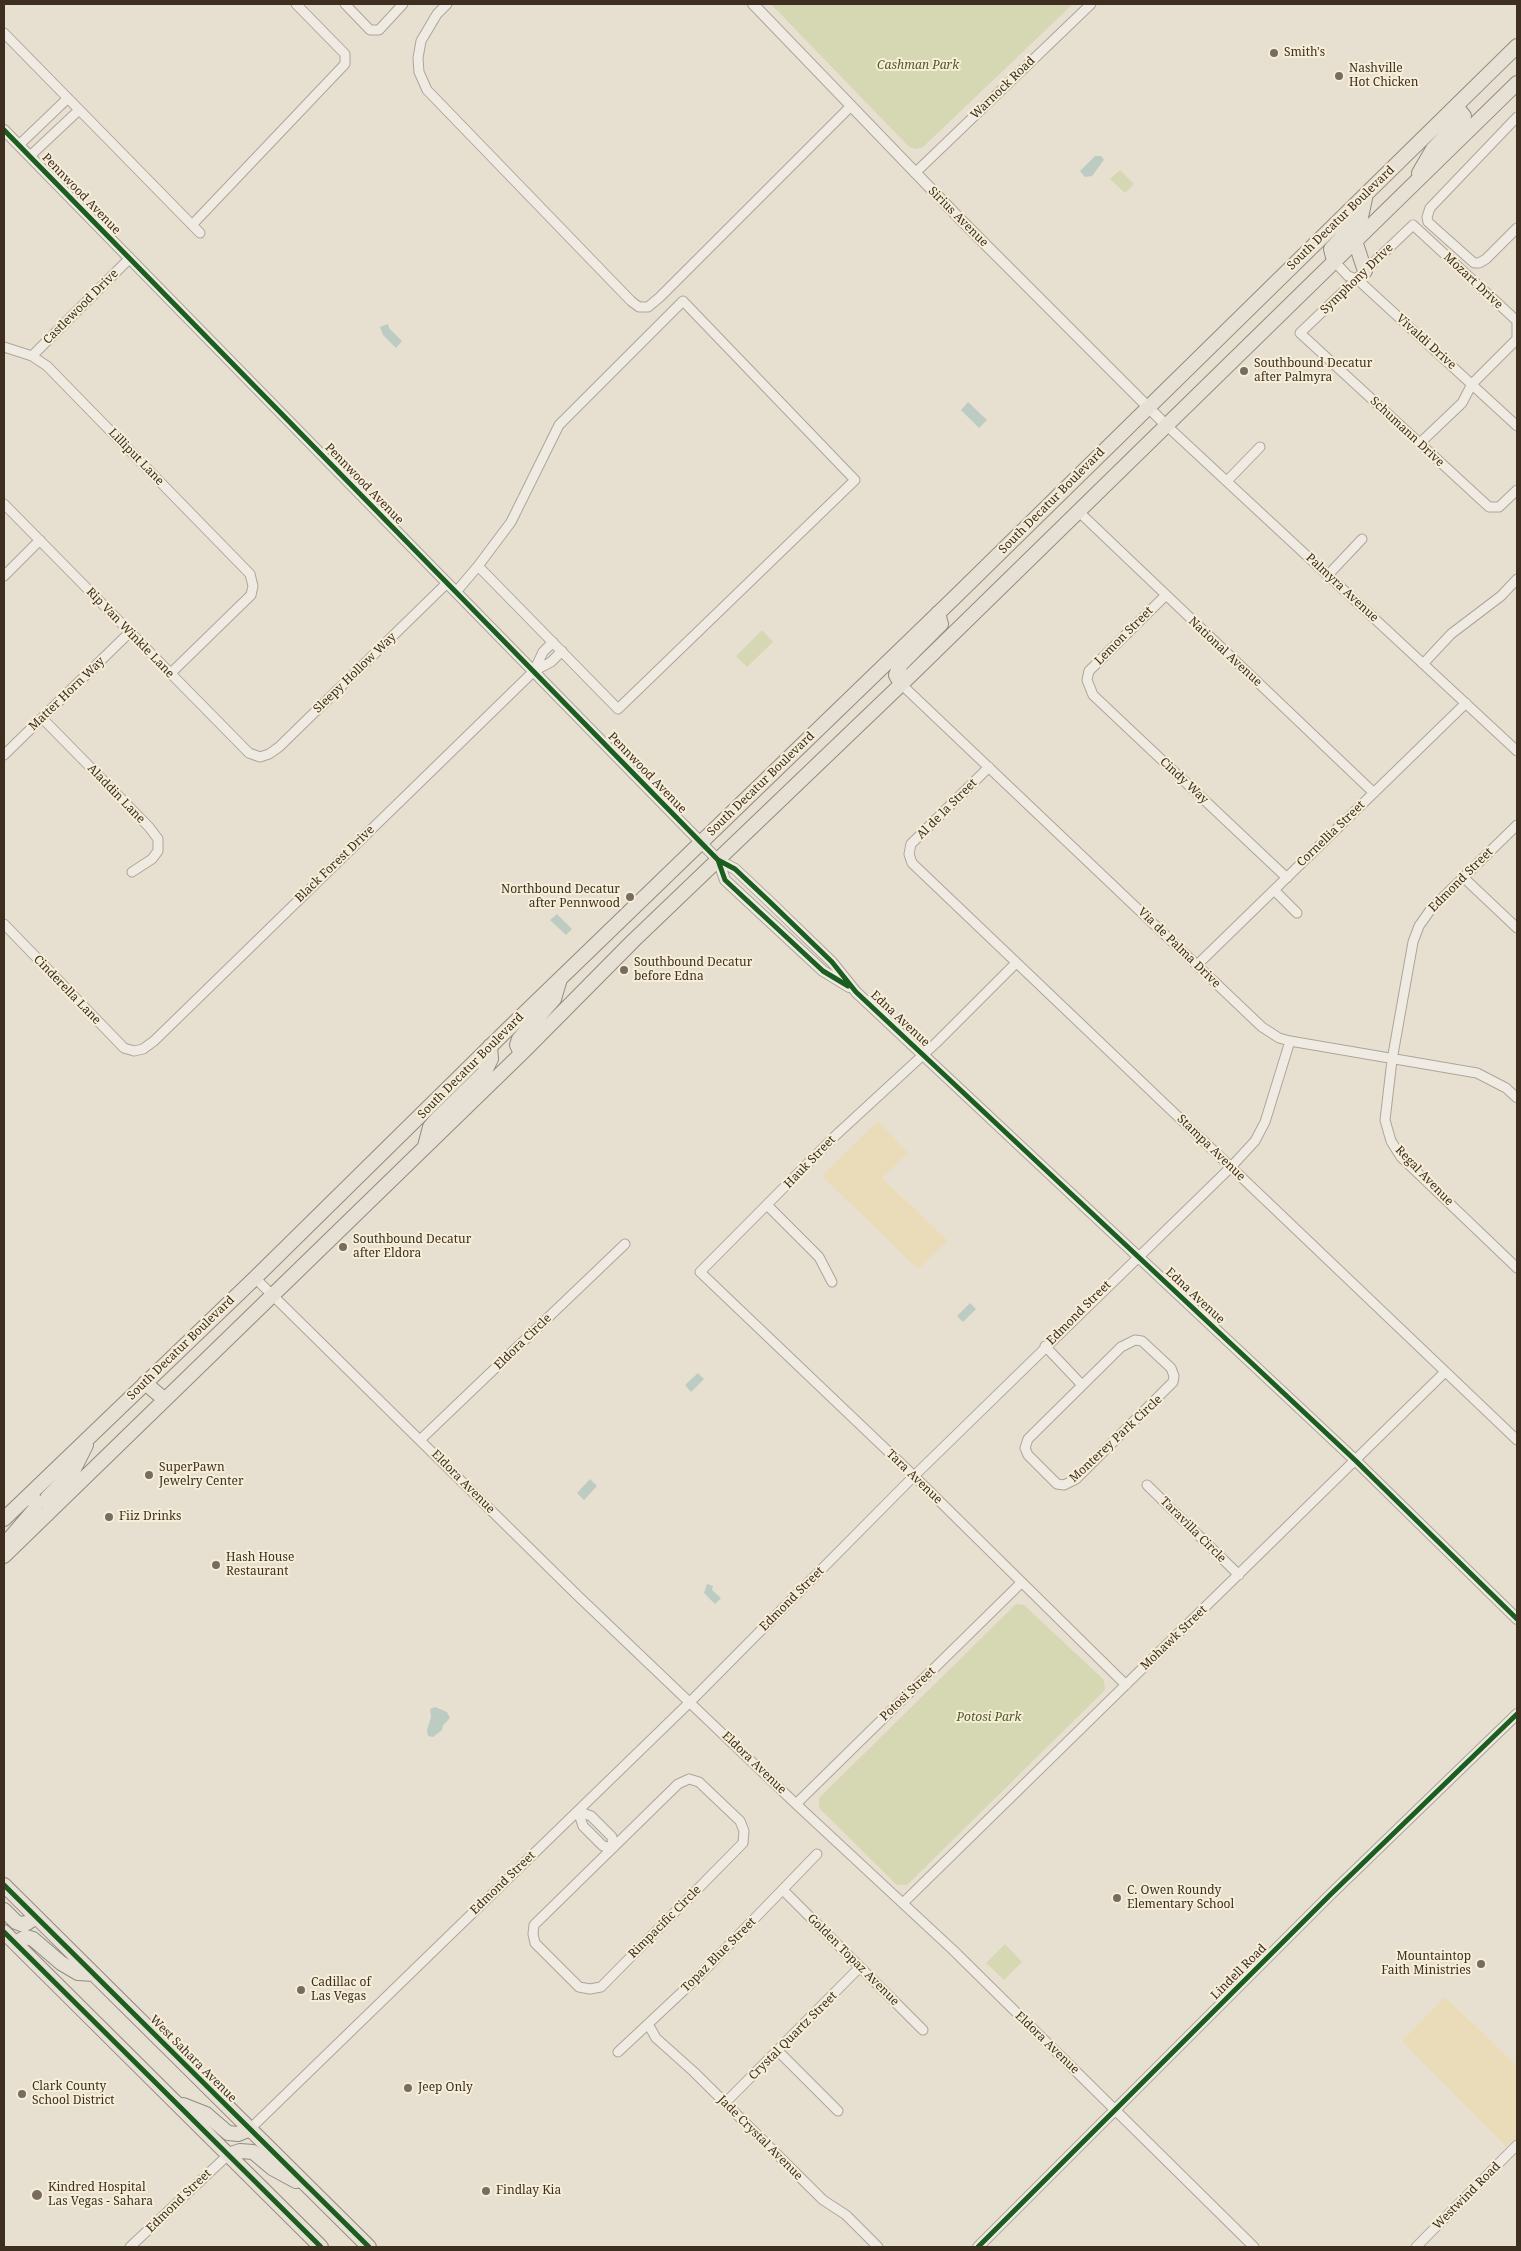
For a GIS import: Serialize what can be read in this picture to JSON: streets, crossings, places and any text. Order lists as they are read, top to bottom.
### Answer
{
  "streets": {
    "main road": ["South Decatur Boulevard", "West Sahara Avenue"],
    "street": [
      "Warnock Road",
      "Pennwood Avenue",
      "Sirius Avenue",
      "Symphony Drive",
      "Mozart Drive",
      "Castlewood Drive",
      "Vivaldi Drive",
      "Schumann Drive",
      "Lilliput Lane",
      "Palmyra Avenue",
      "Rip Van Winkle Lane",
      "Lemon Street",
      "National Avenue",
      "Sleepy Hollow Way",
      "Matter Horn Way",
      "Cindy Way",
      "Aladdin Lane",
      "Al de la Street",
      "Cornellia Street",
      "Black Forest Drive",
      "Edmond Street",
      "Via de Palma Drive",
      "Cinderella Lane",
      "Edna Avenue",
      "Stampa Avenue",
      "Hauk Street",
      "Regal Avenue",
      "Eldora Circle",
      "Monterey Park Circle",
      "Tara Avenue",
      "Eldora Avenue",
      "Taravilla Circle",
      "Mohawk Street",
      "Potosi Street",
      "Rimpacific Circle",
      "Topaz Blue Street",
      "Golden Topaz Avenue",
      "Lindell Road",
      "Crystal Quartz Street",
      "Jade Crystal Avenue",
      "Westwind Road"
    ]
  },
  "crossings": [
    ["Warnock Road", "Sirius Avenue"],
    ["Pennwood Avenue", "South Decatur Boulevard"],
    ["Pennwood Avenue", "Castlewood Drive"],
    ["Pennwood Avenue", "Sleepy Hollow Way"],
    ["Pennwood Avenue", "Black Forest Drive"],
    ["Pennwood Avenue", "Edna Avenue"],
    ["Sirius Avenue", "South Decatur Boulevard"],
    ["Sirius Avenue", "Palmyra Avenue"],
    ["South Decatur Boulevard", "Vivaldi Drive"],
    ["South Decatur Boulevard", "Palmyra Avenue"],
    ["South Decatur Boulevard", "National Avenue"],
    ["South Decatur Boulevard", "Via de Palma Drive"],
    ["South Decatur Boulevard", "Edna Avenue"],
    ["South Decatur Boulevard", "Eldora Avenue"],
    ["Symphony Drive", "Mozart Drive"],
    ["Symphony Drive", "Vivaldi Drive"],
    ["Symphony Drive", "Schumann Drive"],
    ["Mozart Drive", "Vivaldi Drive"],
    ["Mozart Drive", "Schumann Drive"],
    ["Castlewood Drive", "Lilliput Lane"],
    ["Lilliput Lane", "Rip Van Winkle Lane"],
    ["Palmyra Avenue", "Cornellia Street"],
    ["Rip Van Winkle Lane", "Sleepy Hollow Way"],
    ["Rip Van Winkle Lane", "Matter Horn Way"],
    ["Lemon Street", "National Avenue"],
    ["Lemon Street", "Cindy Way"],
    ["National Avenue", "Cornellia Street"],
    ["Matter Horn Way", "Aladdin Lane"],
    ["Cindy Way", "Cornellia Street"],
    ["Al de la Street", "Via de Palma Drive"],
    ["Al de la Street", "Stampa Avenue"],
    ["Cornellia Street", "Via de Palma Drive"],
    ["Black Forest Drive", "Cinderella Lane"],
    ["Edmond Street", "Via de Palma Drive"],
    ["Edmond Street", "Edna Avenue"],
    ["Edmond Street", "Stampa Avenue"],
    ["Edmond Street", "Regal Avenue"],
    ["Edmond Street", "Tara Avenue"],
    ["Edmond Street", "Eldora Avenue"],
    ["Edmond Street", "West Sahara Avenue"],
    ["Via de Palma Drive", "Regal Avenue"],
    ["Edna Avenue", "Hauk Street"],
    ["Edna Avenue", "Mohawk Street"],
    ["Stampa Avenue", "Hauk Street"],
    ["Stampa Avenue", "Mohawk Street"],
    ["Hauk Street", "Tara Avenue"],
    ["Eldora Circle", "Eldora Avenue"],
    ["Tara Avenue", "Mohawk Street"],
    ["Tara Avenue", "Potosi Street"],
    ["Eldora Avenue", "Mohawk Street"],
    ["Eldora Avenue", "Potosi Street"],
    ["Eldora Avenue", "Lindell Road"],
    ["Taravilla Circle", "Mohawk Street"],
    ["Topaz Blue Street", "Golden Topaz Avenue"],
    ["Topaz Blue Street", "Jade Crystal Avenue"],
    ["Golden Topaz Avenue", "Crystal Quartz Street"],
    ["Crystal Quartz Street", "Jade Crystal Avenue"]
  ],
  "parks": ["Cashman Park", "Potosi Park"],
  "places": [
    "Smith's",
    "Nashville Hot Chicken",
    "Southbound Decatur after Palmyra",
    "Northbound Decatur after Pennwood",
    "Southbound Decatur before Edna",
    "Southbound Decatur after Eldora",
    "SuperPawn Jewelry Center",
    "Fiiz Drinks",
    "Hash House Restaurant",
    "C. Owen Roundy Elementary School",
    "Mountaintop Faith Ministries",
    "Cadillac of Las Vegas",
    "Jeep Only",
    "Clark County School District",
    "Findlay Kia",
    "Kindred Hospital Las Vegas - Sahara"
  ]
}
